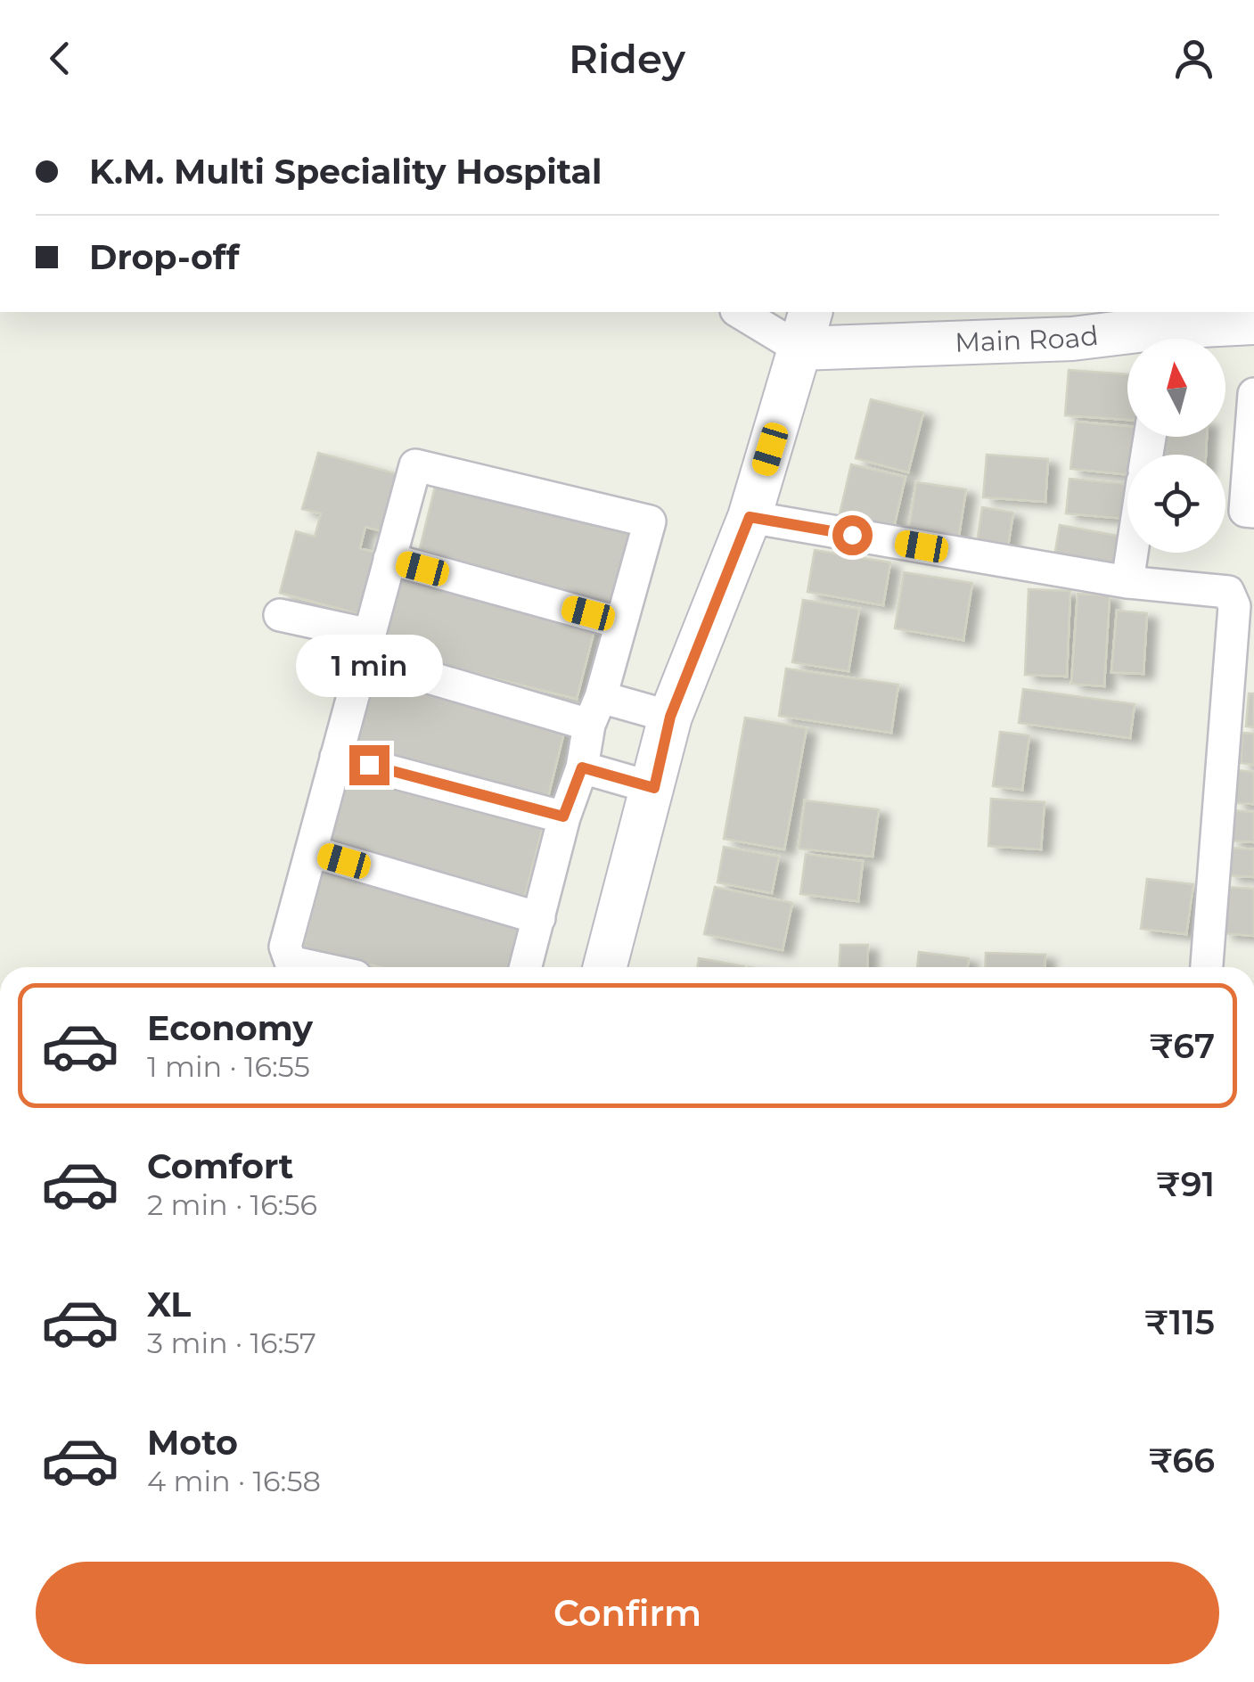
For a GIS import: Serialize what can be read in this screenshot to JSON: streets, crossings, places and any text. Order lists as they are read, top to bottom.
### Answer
{
  "streets": {
    "main road": ["Main Road"]
  },
  "north": "top",
  "page": {
    "header": "Ridey",
    "banner": ["K.M. Multi Speciality Hospital", "Drop-off"],
    "bubble": "1 min",
    "list": [
      {
        "name": "Economy",
        "note": "1 min · 16:55",
        "value": "₹67"
      },
      {
        "name": "Comfort",
        "note": "2 min · 16:56",
        "value": "₹91"
      },
      {
        "name": "XL",
        "note": "3 min · 16:57",
        "value": "₹115"
      },
      {
        "name": "Moto",
        "note": "4 min · 16:58",
        "value": "₹66"
      }
    ],
    "buttons": "Confirm"
  }
}
